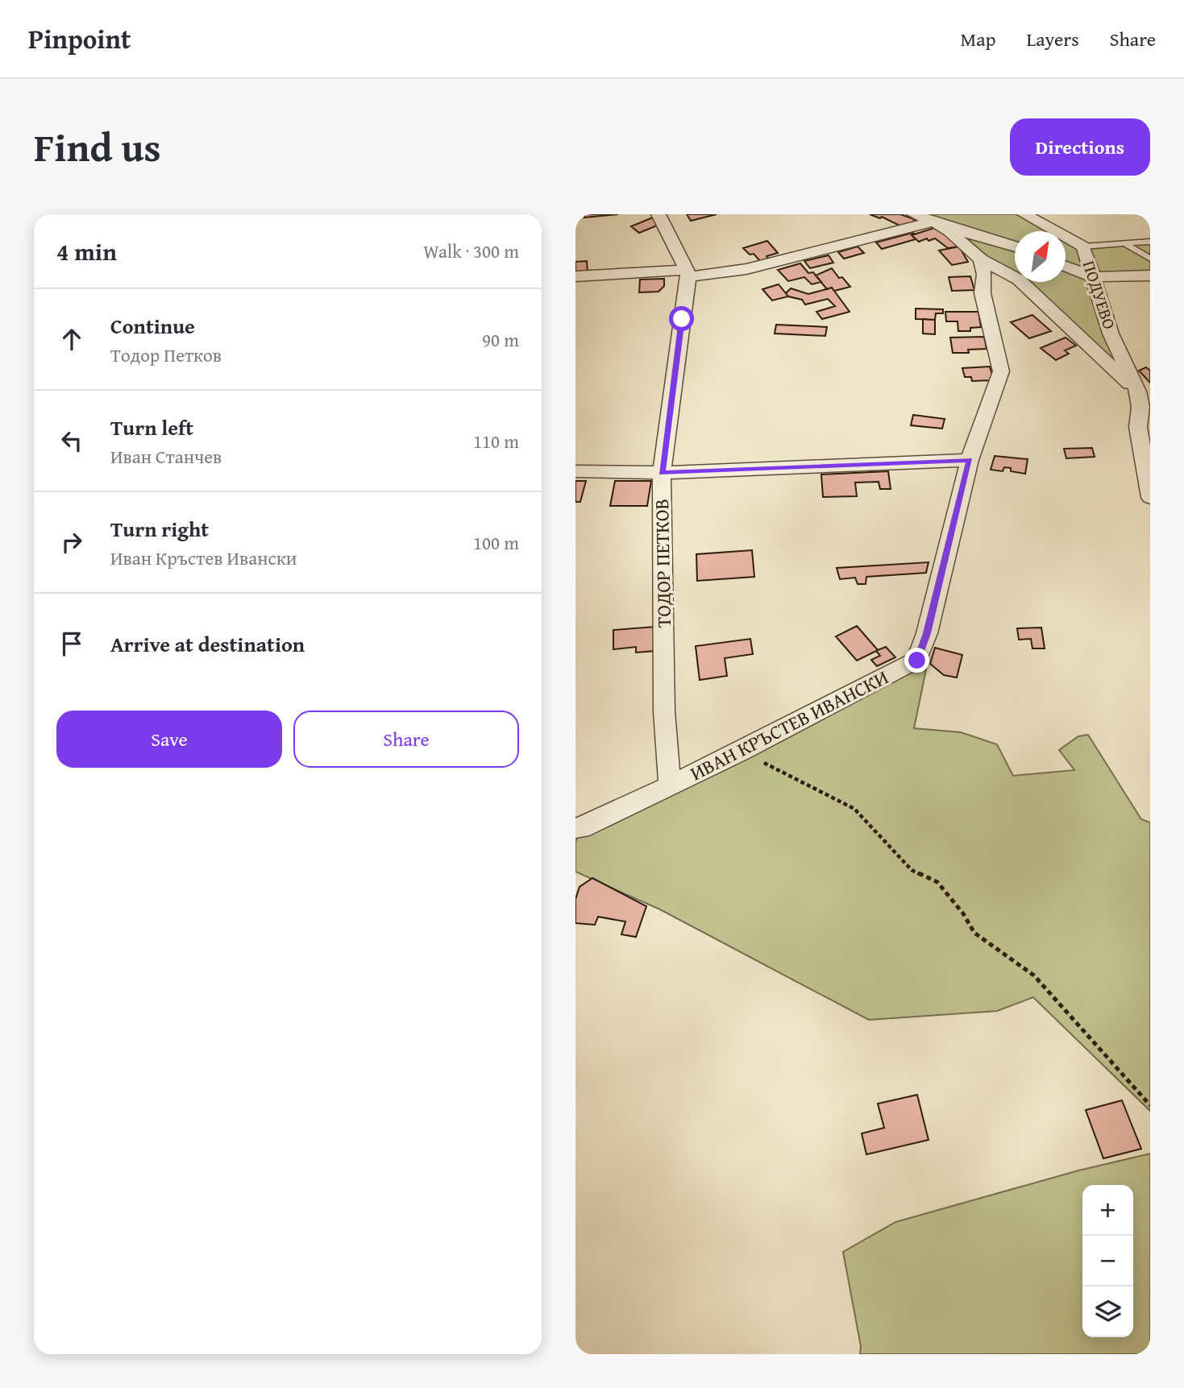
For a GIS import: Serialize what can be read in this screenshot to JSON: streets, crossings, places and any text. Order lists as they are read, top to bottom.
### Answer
{
  "streets": {
    "street": ["ПОДУЕВО", "ТОДОР ПЕТКОВ", "ИВАН КРЪСТЕВ ИВАНСКИ"]
  },
  "crossings": [
    ["ТОДОР ПЕТКОВ", "ИВАН КРЪСТЕВ ИВАНСКИ"]
  ],
  "north": "top right",
  "page": {
    "header": "Pinpoint",
    "nav": ["Map", "Layers", "Share"],
    "title": "Find us",
    "buttons": [
      "Directions",
      ["Save", "Share"]
    ],
    "heading": ["4 min", "Walk · 300 m"],
    "list": [
      ["Continue", "Тодор Петков", "90 m"],
      ["Turn left", "Иван Станчев", "110 m"],
      ["Turn right", "Иван Кръстев Ивански", "100 m"],
      "Arrive at destination"
    ],
    "map_buttons": ["+", "−"]
  }
}
